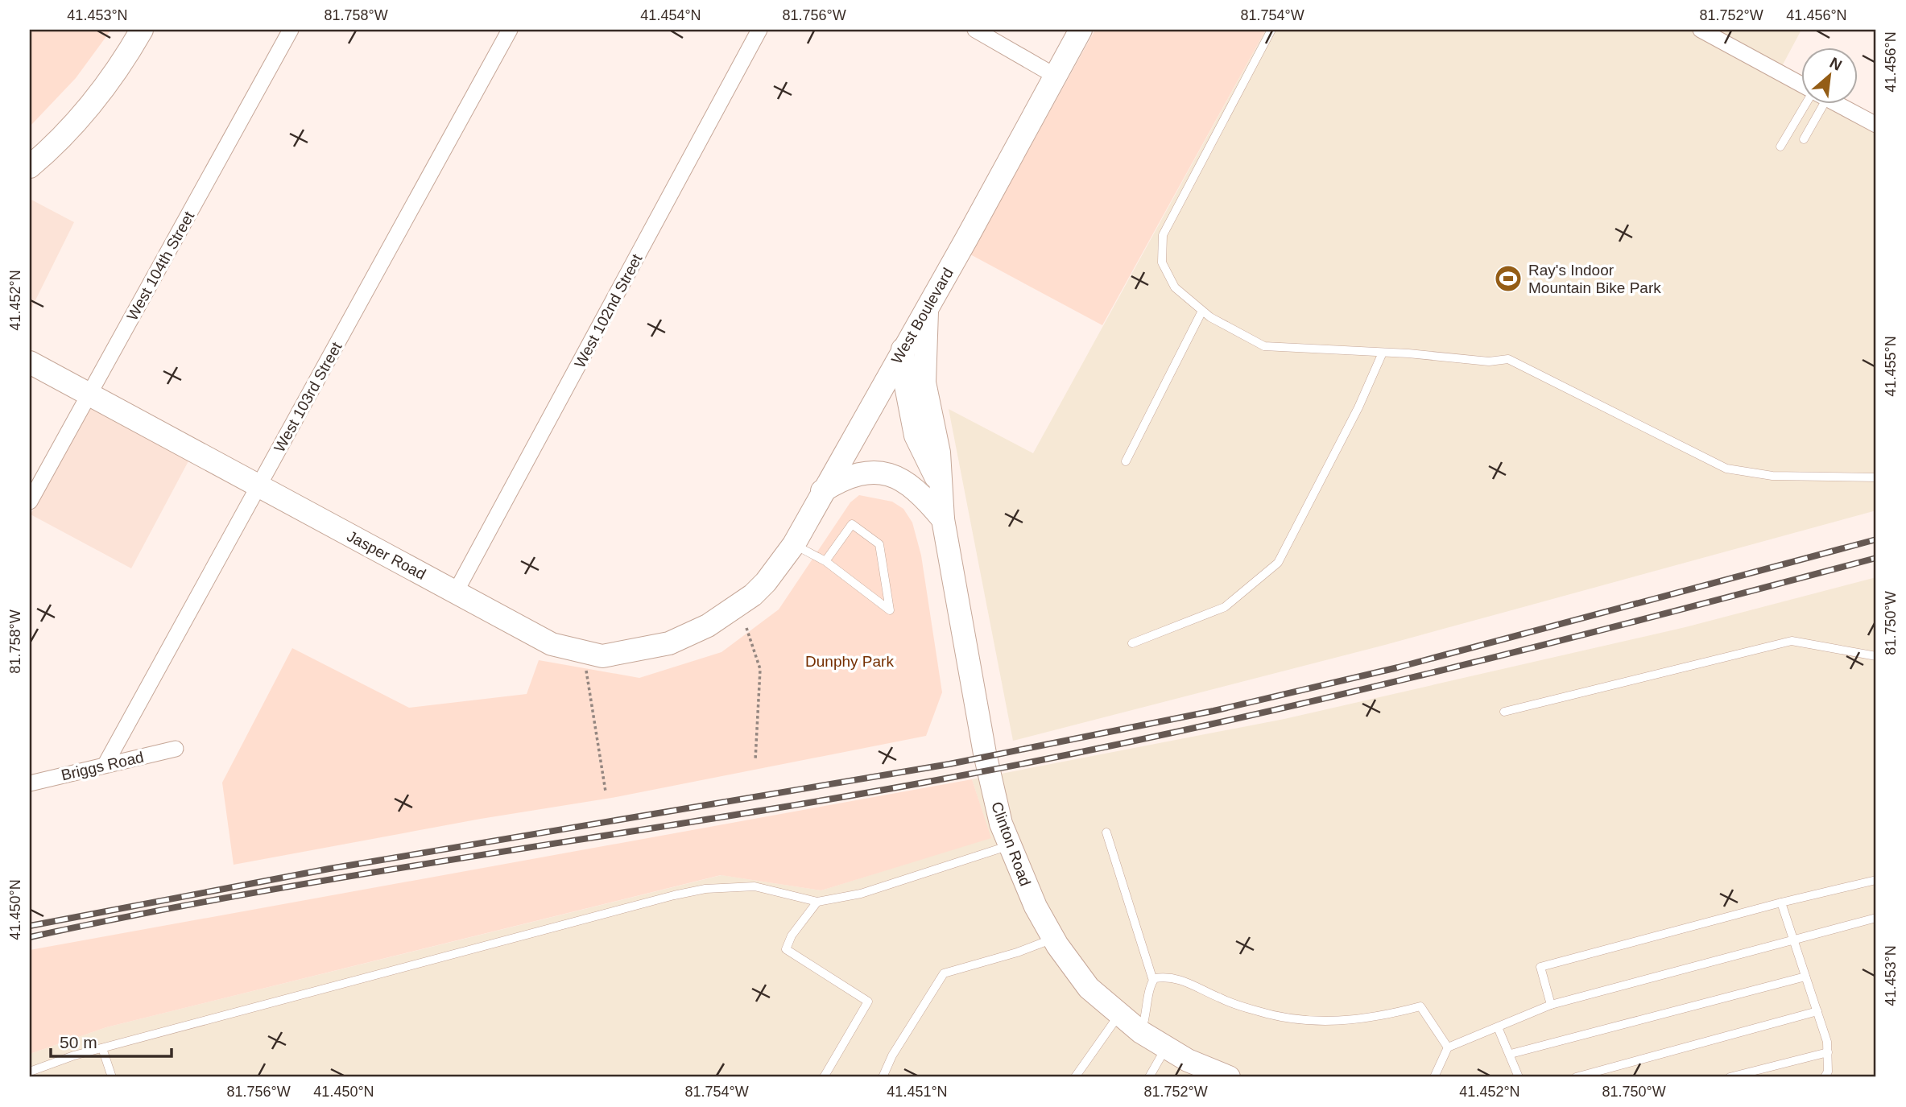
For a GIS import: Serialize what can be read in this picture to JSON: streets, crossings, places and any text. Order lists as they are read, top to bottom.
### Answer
{
  "streets": {
    "street": [
      "West 104th Street",
      "West 102nd Street",
      "West Boulevard",
      "West 103rd Street",
      "Jasper Road",
      "Briggs Road",
      "Clinton Road"
    ]
  },
  "crossings": [
    ["West 104th Street", "Jasper Road"],
    ["West 102nd Street", "Jasper Road"],
    ["West Boulevard", "Jasper Road"],
    ["West Boulevard", "Clinton Road"],
    ["West 103rd Street", "Jasper Road"],
    ["West 103rd Street", "Briggs Road"]
  ],
  "parks": ["Dunphy Park"],
  "places": {
    "sports": ["Ray's Indoor Mountain Bike Park"]
  },
  "scale_bar": "50 m",
  "north": "top right",
  "coordinates": [
    "41.453°N",
    "81.758°W",
    "41.454°N",
    "81.756°W",
    "81.754°W",
    "81.752°W",
    "41.456°N",
    "41.452°N",
    "41.455°N",
    "81.750°W",
    "41.450°N",
    "41.451°N"
  ]
}
